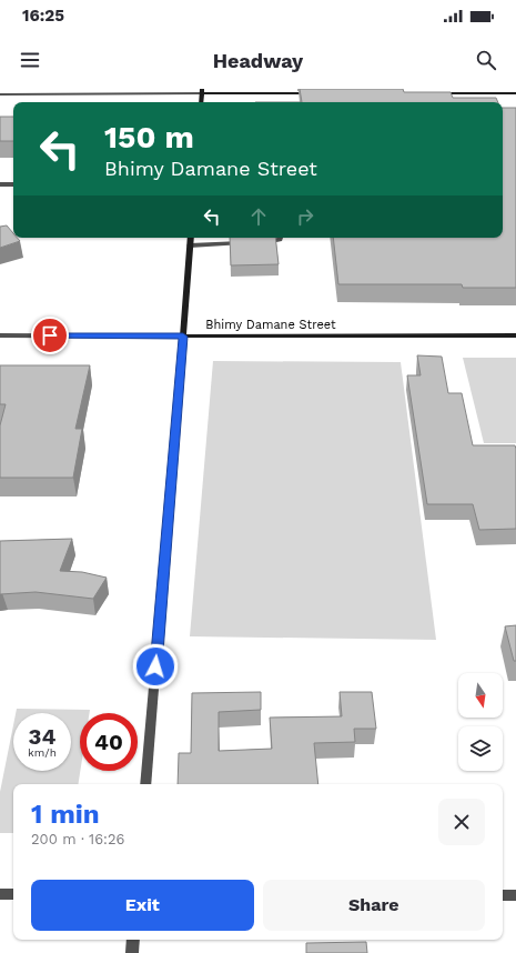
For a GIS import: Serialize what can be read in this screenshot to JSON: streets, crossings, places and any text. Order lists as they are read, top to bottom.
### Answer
{
  "streets": {
    "main road": ["Bhimy Damane Street"]
  },
  "north": "bottom",
  "page": {
    "status": "16:25",
    "header": "Headway",
    "turn": ["150 m", "Bhimy Damane Street"],
    "speed": "34 km/h",
    "limit": "40",
    "heading": ["1 min", "200 m · 16:26"],
    "buttons": ["Exit", "Share"]
  }
}
